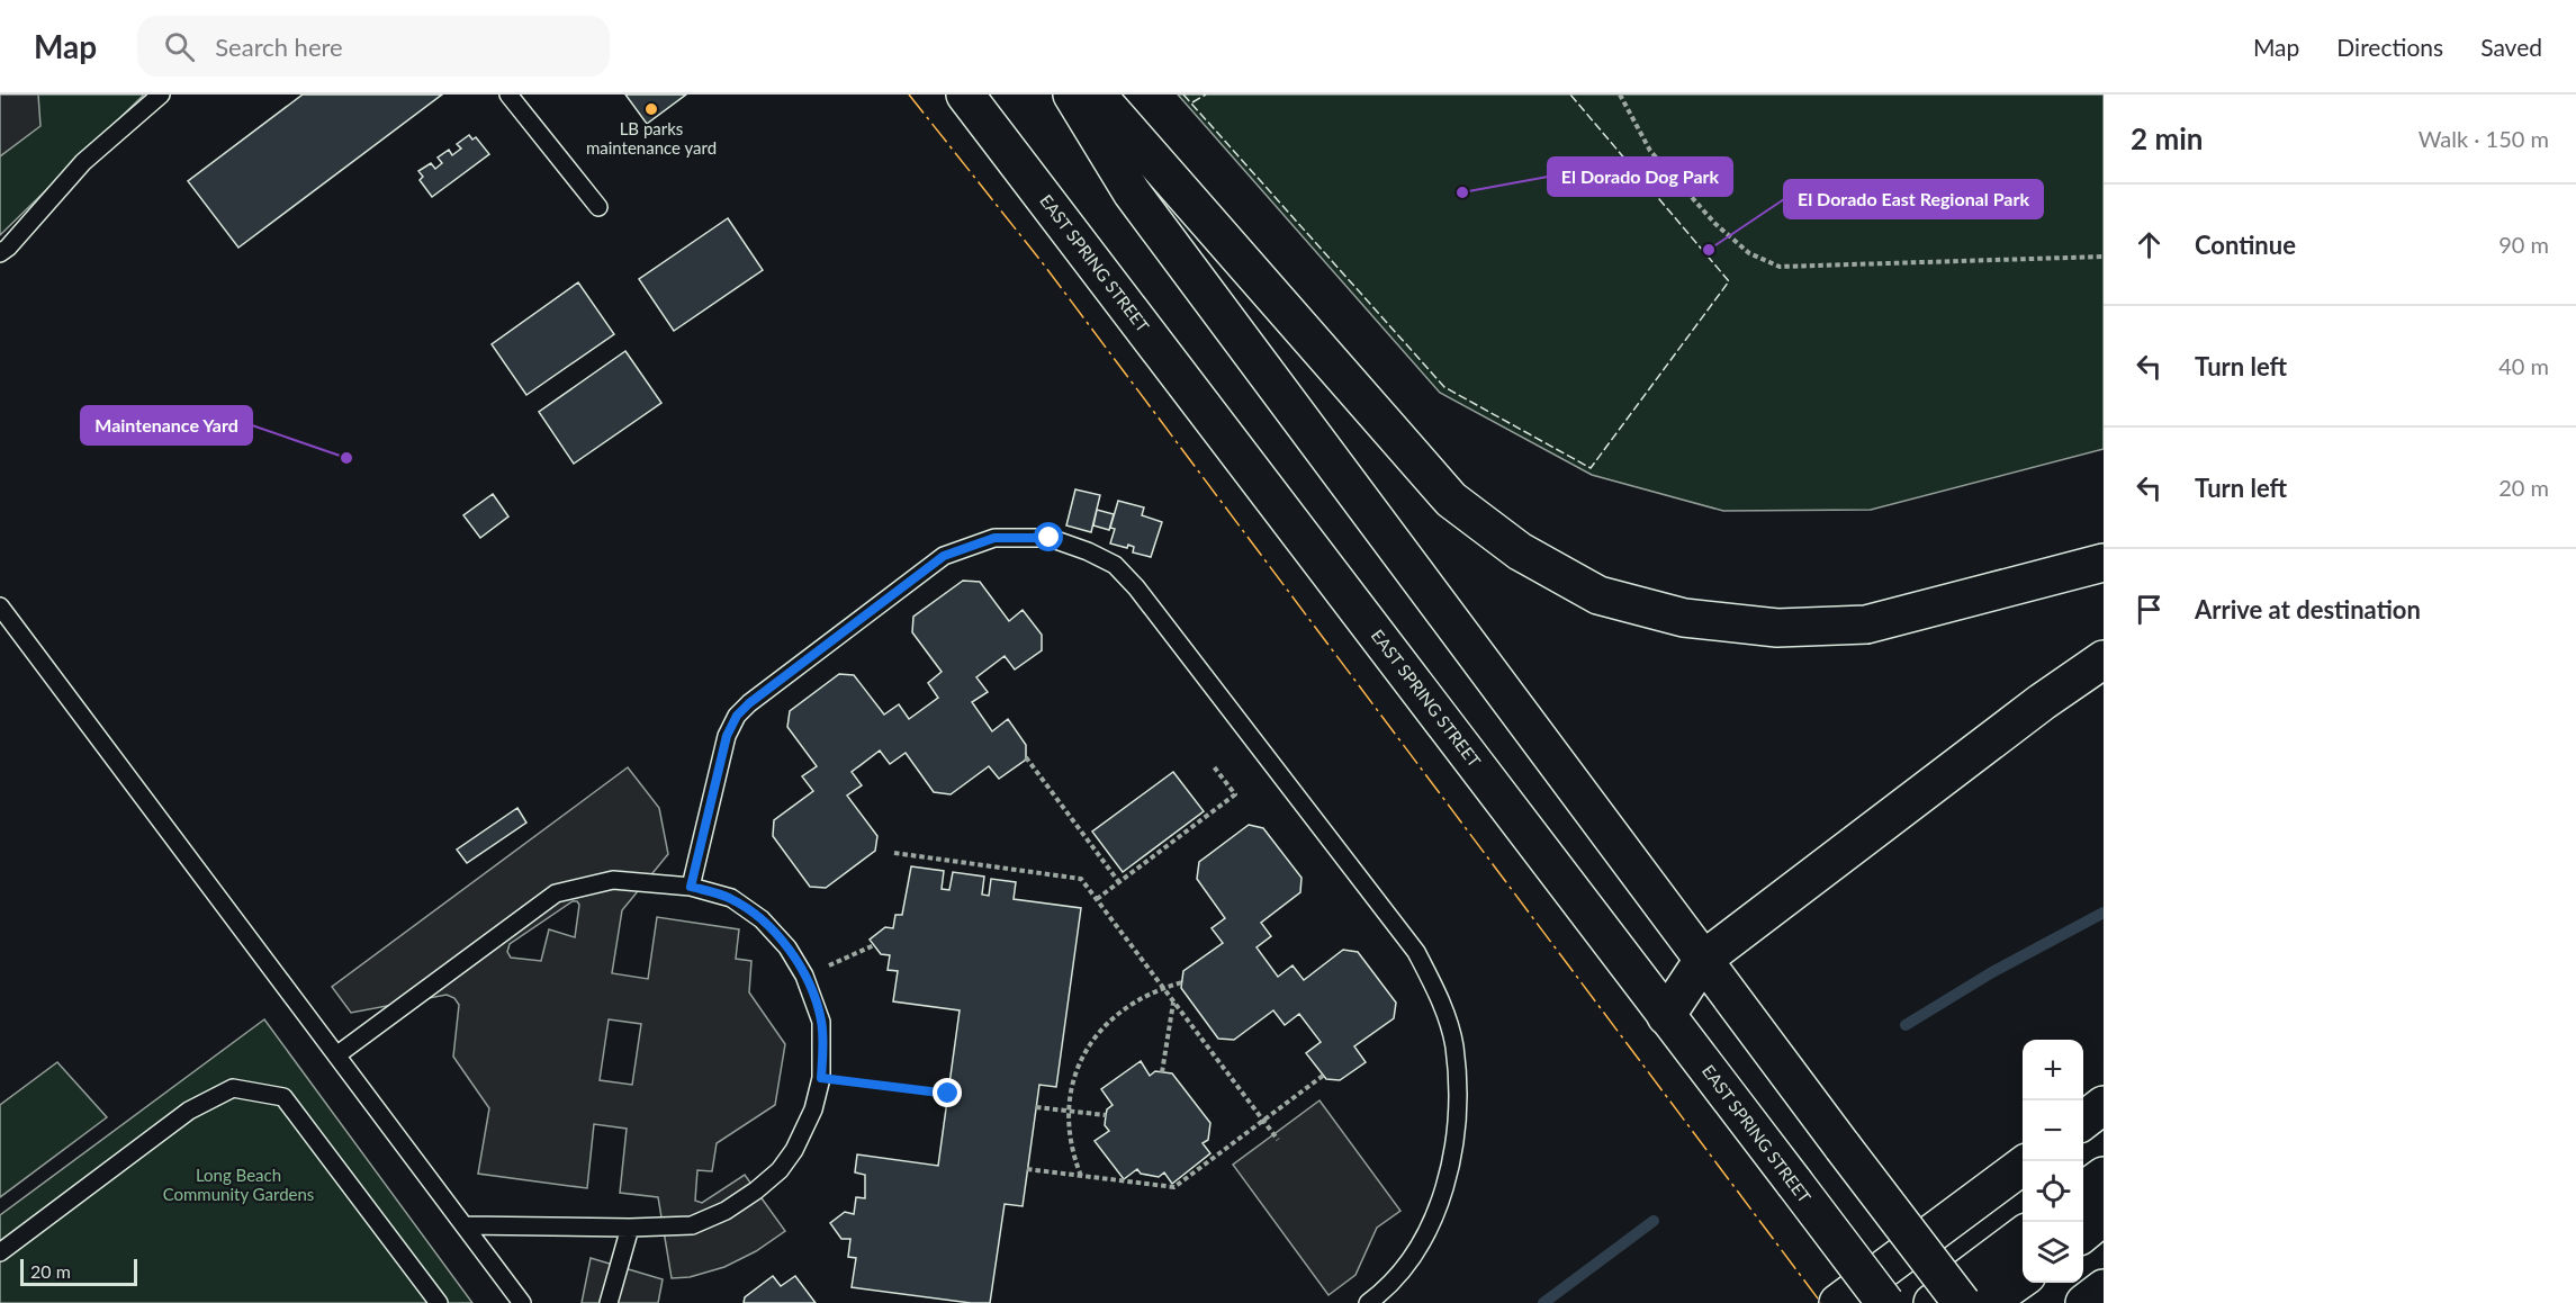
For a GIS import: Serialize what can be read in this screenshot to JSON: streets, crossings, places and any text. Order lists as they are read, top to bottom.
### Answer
{
  "streets": {
    "main road": ["EAST SPRING STREET"]
  },
  "parks": ["Long Beach Community Gardens"],
  "places": [
    "LB parks maintenance yard",
    "El Dorado Dog Park",
    "El Dorado East Regional Park",
    "Maintenance Yard"
  ],
  "scale_bar": "20 m",
  "page": {
    "header": "Map",
    "search": "Search here",
    "nav": ["Map", "Directions", "Saved"],
    "heading": ["2 min", "Walk · 150 m"],
    "list": [
      ["Continue", "90 m"],
      ["Turn left", "40 m"],
      ["Turn left", "20 m"],
      "Arrive at destination"
    ],
    "map_buttons": ["+", "−"],
    "scale": "20 m"
  }
}
